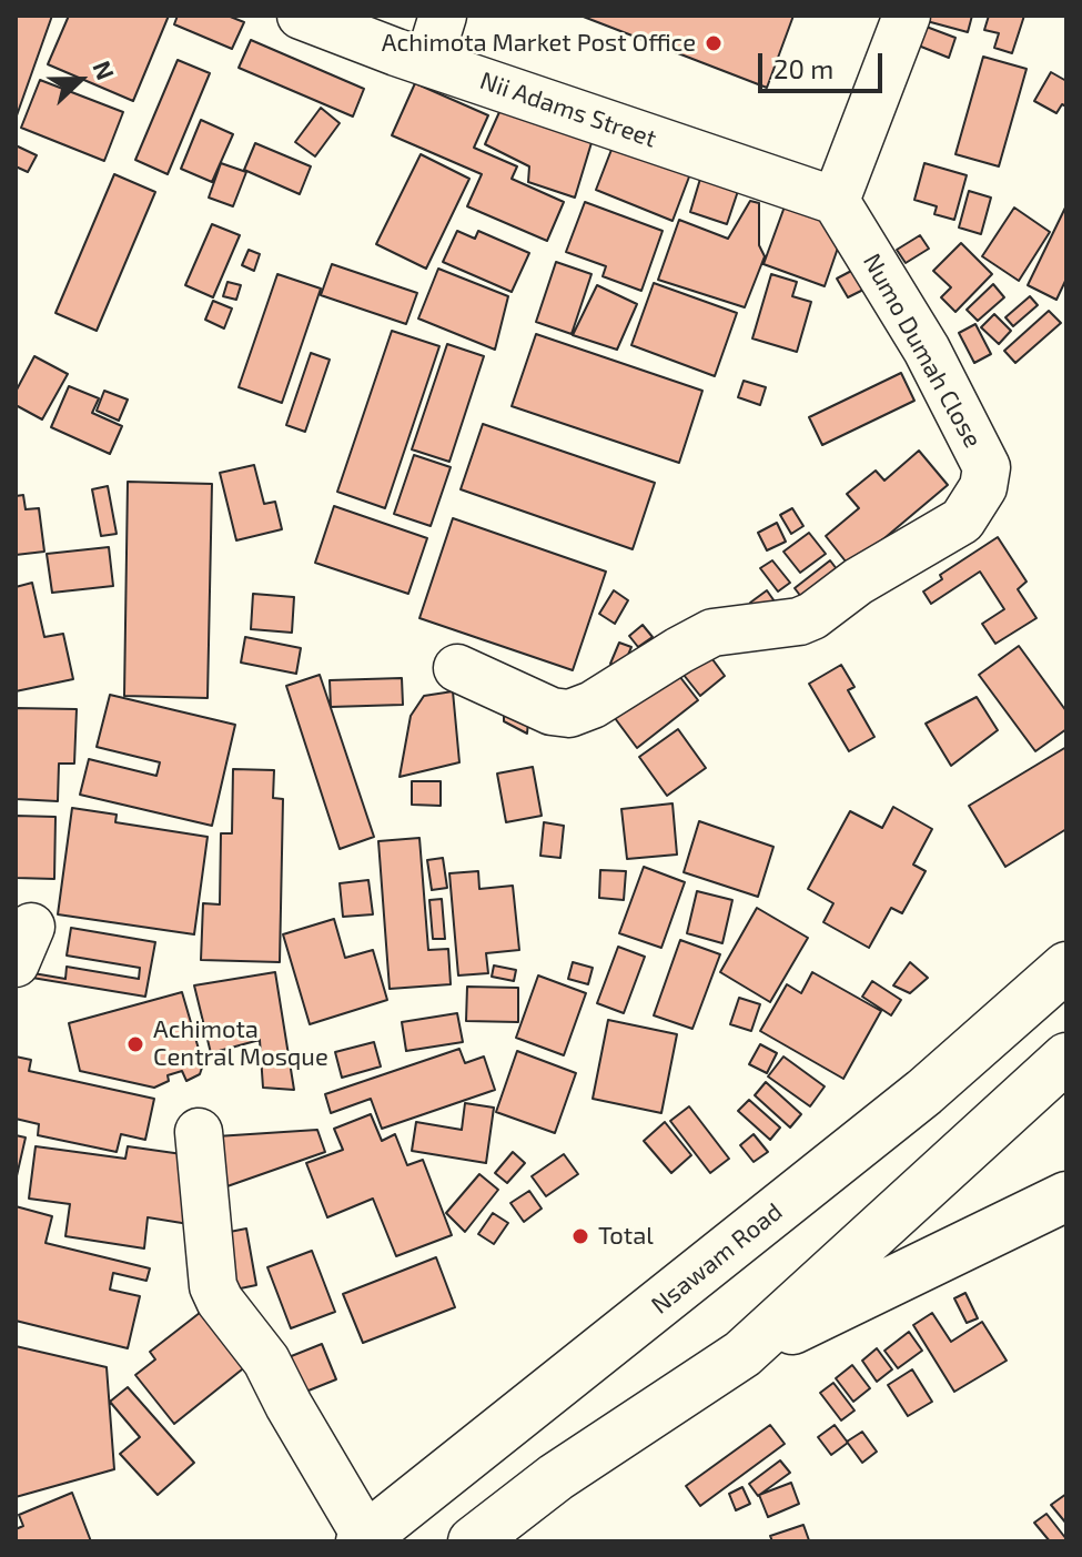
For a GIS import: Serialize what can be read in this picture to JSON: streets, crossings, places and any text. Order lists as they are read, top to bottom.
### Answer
{
  "streets": {
    "highway": ["Nsawam Road"],
    "street": ["Nii Adams Street", "Numo Dumah Close"]
  },
  "crossings": [
    ["Nii Adams Street", "Numo Dumah Close"]
  ],
  "places": ["Achimota Market Post Office", "Achimota Central Mosque", "Total"],
  "scale_bar": "20 m",
  "north": "right"
}
